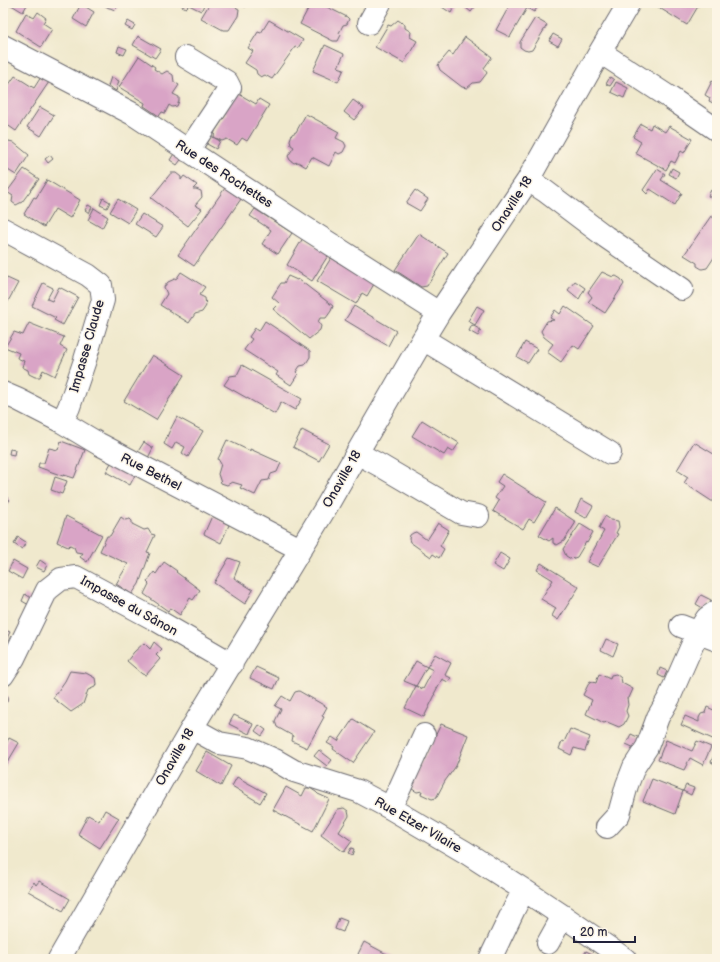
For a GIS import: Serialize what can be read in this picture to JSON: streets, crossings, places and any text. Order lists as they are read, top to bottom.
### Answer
{
  "streets": {
    "street": [
      "Rue des Rochettes",
      "Onaville 18",
      "Impasse Claude",
      "Rue Bethel",
      "Impasse du Sânon",
      "Rue Etzer Vilaire"
    ]
  },
  "crossings": [
    ["Rue des Rochettes", "Onaville 18"],
    ["Onaville 18", "Rue Bethel"],
    ["Onaville 18", "Impasse du Sânon"],
    ["Onaville 18", "Rue Etzer Vilaire"],
    ["Impasse Claude", "Rue Bethel"]
  ],
  "scale_bar": "20 m"
}
